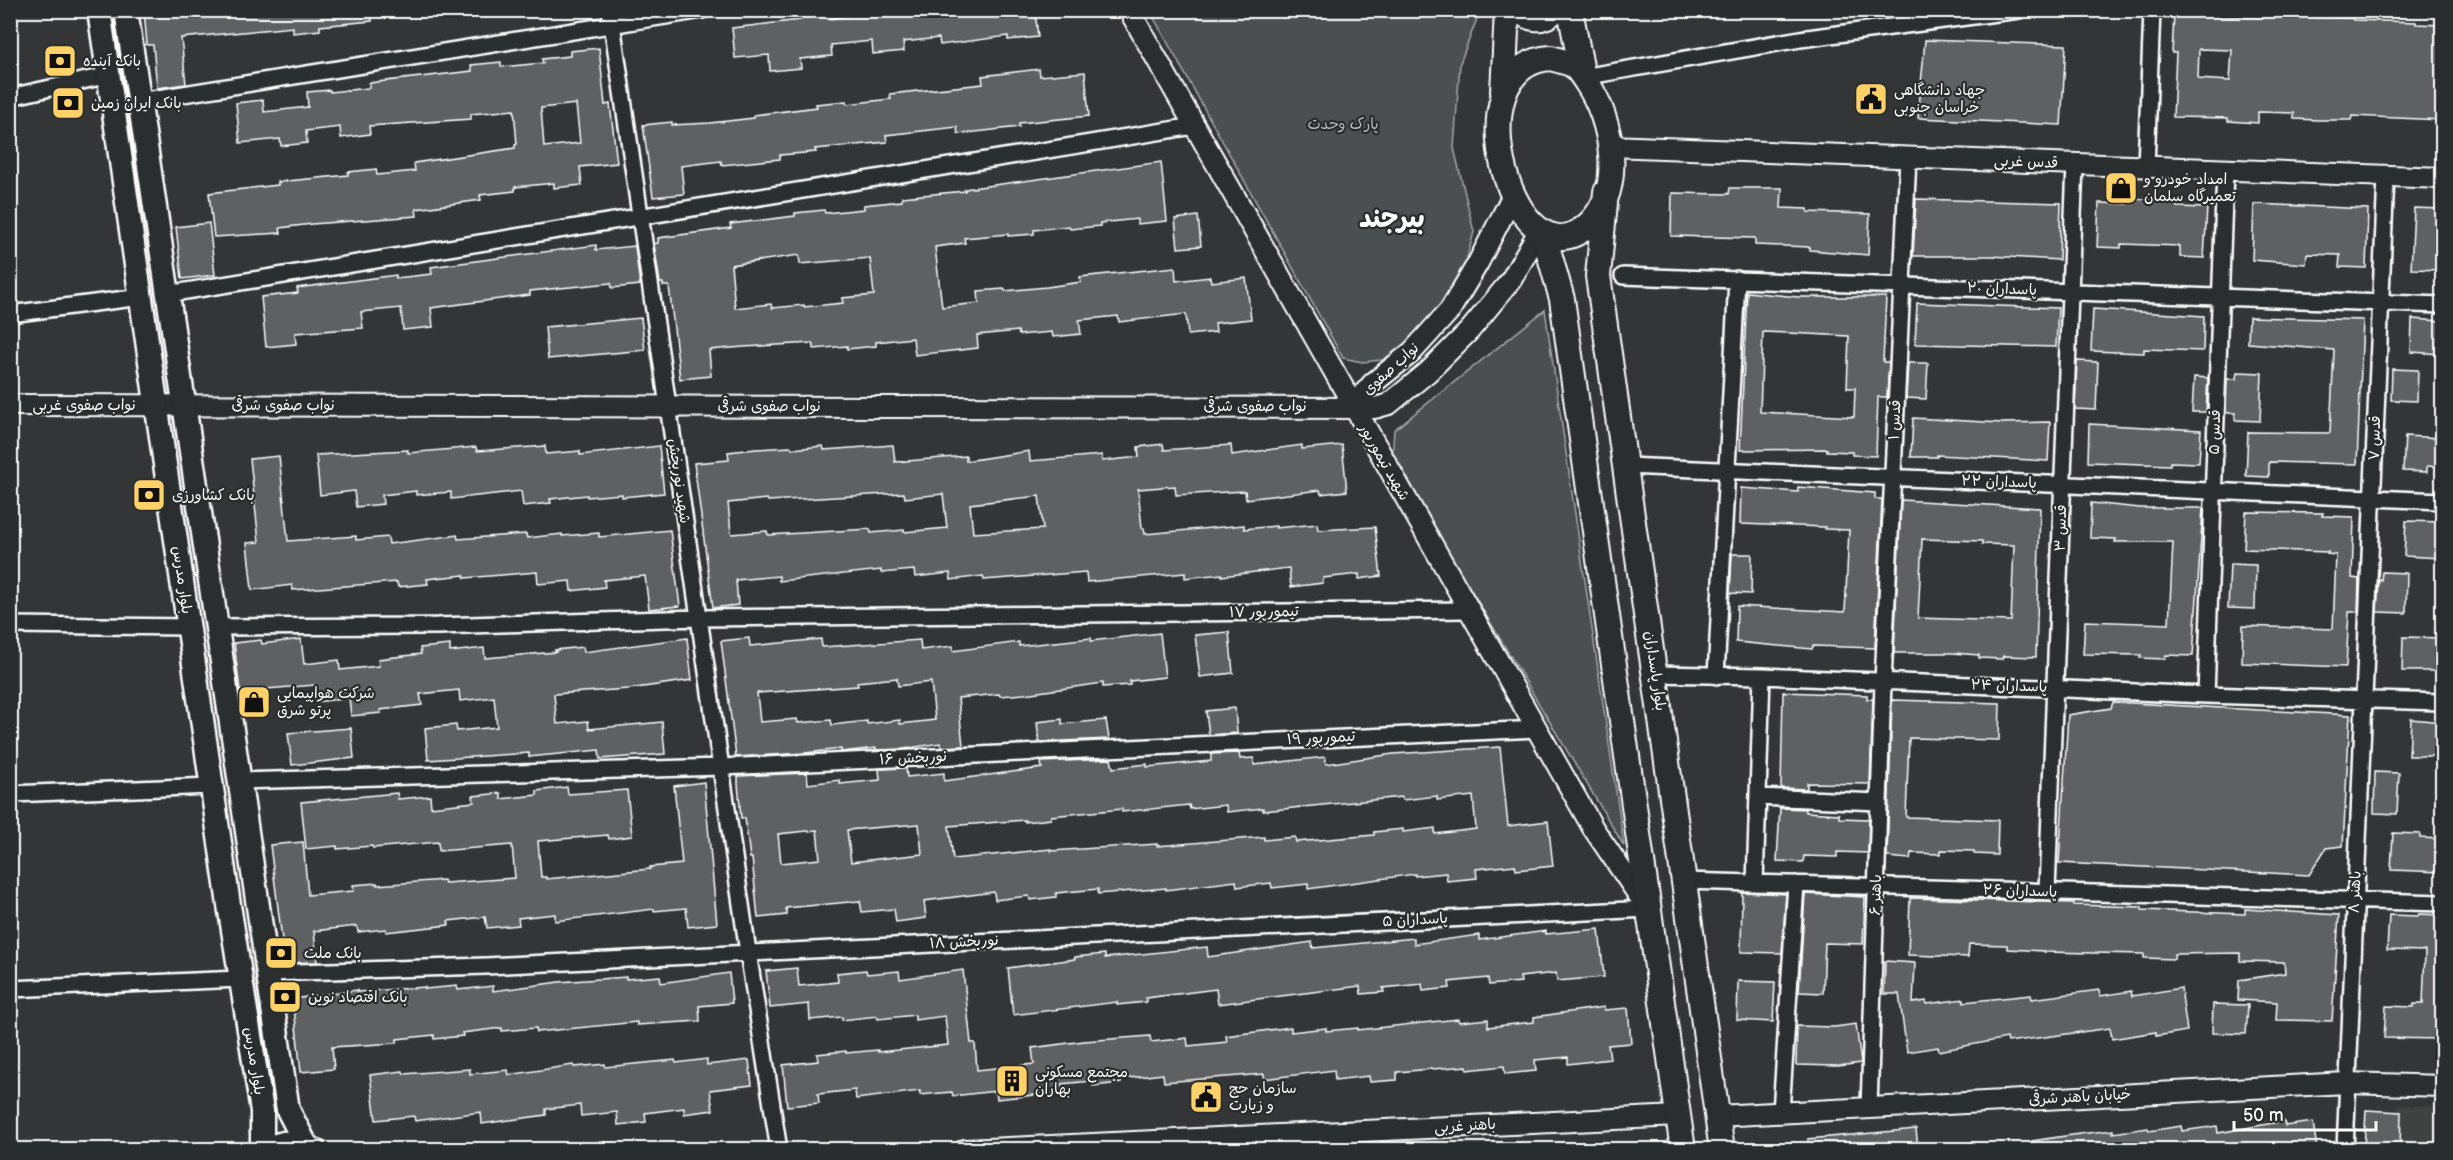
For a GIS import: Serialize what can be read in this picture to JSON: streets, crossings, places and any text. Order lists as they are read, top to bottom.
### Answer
{
  "streets": {
    "main road": ["بلوار مدرس", "بلوار پاسداران"],
    "street": [
      "قدس غربی",
      "پاسداران ۲۰",
      "نواب صفوی",
      "نواب صفوی غربی",
      "نواب صفوی شرقی",
      "قدس ۱",
      "قدس ۵",
      "قدس ۷",
      "شهید تیمورپور",
      "شهید نوربخش",
      "پاسداران ۲۲",
      "قدس ۳",
      "تیمورپور ۱۷",
      "پاسداران ۲۴",
      "تیمورپور ۱۹",
      "نوربخش ۱۶",
      "پاسداران ۲۶",
      "باهنر ۸",
      "باهنر ۶",
      "پاسداران ۵",
      "نوربخش ۱۸",
      "خیابان باهنر شرقی",
      "باهنر غربی"
    ]
  },
  "crossings": [
    ["قدس غربی", "نواب صفوی"],
    ["قدس غربی", "قدس ۱"],
    ["قدس غربی", "قدس ۵"],
    ["قدس غربی", "قدس ۷"],
    ["قدس غربی", "قدس ۳"],
    ["قدس غربی", "بلوار پاسداران"],
    ["پاسداران ۲۰", "قدس ۱"],
    ["پاسداران ۲۰", "قدس ۵"],
    ["پاسداران ۲۰", "قدس ۷"],
    ["پاسداران ۲۰", "قدس ۳"],
    ["نواب صفوی", "نواب صفوی شرقی"],
    ["نواب صفوی", "شهید تیمورپور"],
    ["نواب صفوی", "بلوار پاسداران"],
    ["نواب صفوی غربی", "نواب صفوی شرقی"],
    ["نواب صفوی غربی", "بلوار مدرس"],
    ["نواب صفوی شرقی", "شهید تیمورپور"],
    ["نواب صفوی شرقی", "شهید نوربخش"],
    ["نواب صفوی شرقی", "بلوار مدرس"],
    ["قدس ۱", "پاسداران ۲۲"],
    ["قدس ۱", "پاسداران ۲۴"],
    ["قدس ۱", "باهنر ۶"],
    ["قدس ۵", "پاسداران ۲۲"],
    ["قدس ۵", "پاسداران ۲۴"],
    ["قدس ۷", "پاسداران ۲۲"],
    ["قدس ۷", "پاسداران ۲۴"],
    ["قدس ۷", "باهنر ۸"],
    ["شهید تیمورپور", "تیمورپور ۱۷"],
    ["شهید تیمورپور", "تیمورپور ۱۹"],
    ["شهید تیمورپور", "پاسداران ۵"],
    ["شهید نوربخش", "تیمورپور ۱۷"],
    ["شهید نوربخش", "نوربخش ۱۶"],
    ["شهید نوربخش", "نوربخش ۱۸"],
    ["پاسداران ۲۲", "قدس ۳"],
    ["پاسداران ۲۲", "بلوار پاسداران"],
    ["قدس ۳", "پاسداران ۲۴"],
    ["قدس ۳", "پاسداران ۲۶"],
    ["بلوار مدرس", "تیمورپور ۱۷"],
    ["بلوار مدرس", "نوربخش ۱۶"],
    ["بلوار مدرس", "نوربخش ۱۸"],
    ["بلوار پاسداران", "پاسداران ۲۴"],
    ["بلوار پاسداران", "پاسداران ۲۶"],
    ["بلوار پاسداران", "خیابان باهنر شرقی"],
    ["پاسداران ۲۴", "باهنر ۸"],
    ["پاسداران ۲۴", "باهنر ۶"],
    ["تیمورپور ۱۹", "نوربخش ۱۶"],
    ["پاسداران ۲۶", "باهنر ۸"],
    ["پاسداران ۲۶", "باهنر ۶"],
    ["باهنر ۸", "خیابان باهنر شرقی"],
    ["باهنر ۶", "خیابان باهنر شرقی"],
    ["پاسداران ۵", "نوربخش ۱۸"]
  ],
  "districts": ["بیرجند"],
  "parks": ["پارک وحدت"],
  "places": {
    "bank": [
      "بانک آینده",
      "بانک ایران زمین",
      "بانک کشاورزی",
      "بانک ملت",
      "بانک اقتصاد نوین"
    ],
    "public building": ["جهاد دانشگاهی خراسان جنوبی", "سازمان حج و زیارت"],
    "shop": ["امداد خودرو و تعمیرگاه سلمان", "شرکت هواپیمایی پرتو شرق"],
    "building": ["مجتمع مسکونی بهاران"]
  },
  "scale_bar": "50 m"
}
